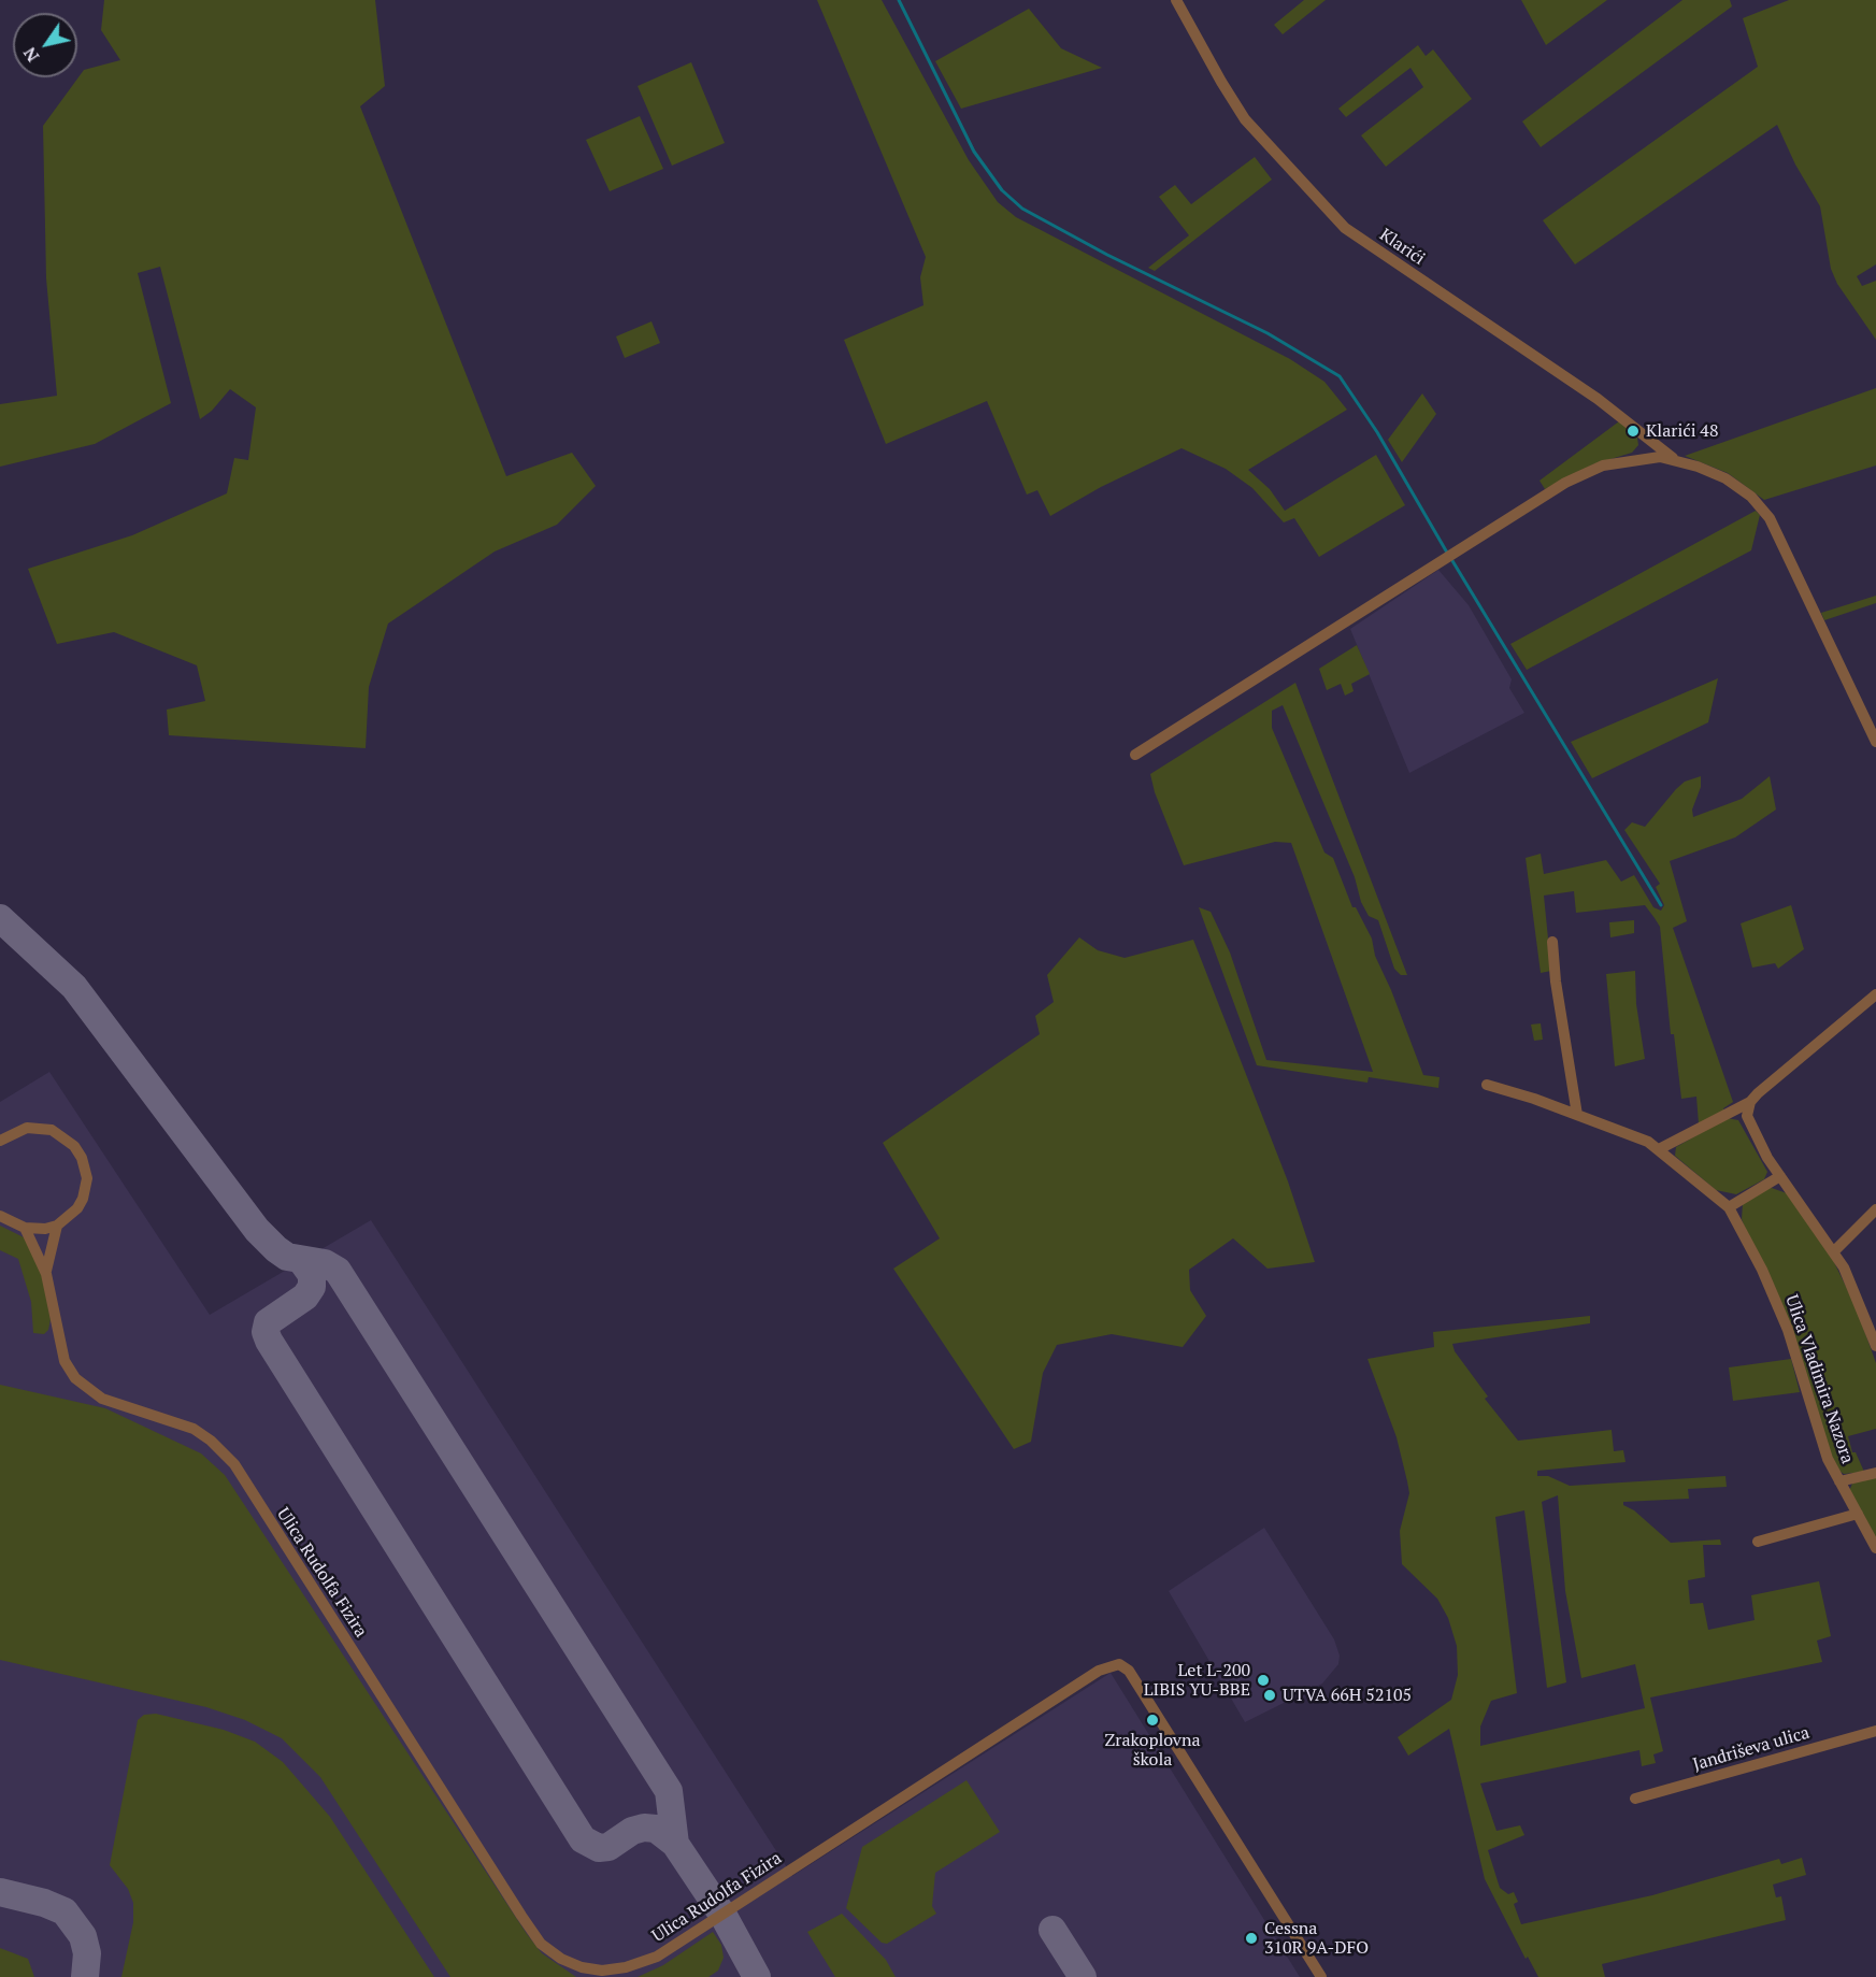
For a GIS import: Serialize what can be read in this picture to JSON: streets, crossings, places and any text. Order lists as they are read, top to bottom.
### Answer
{
  "streets": {
    "street": [
      "Klarići",
      "Ulica Vladimira Nazora",
      "Ulica Rudolfa Fizira",
      "Jandriševa ulica"
    ]
  },
  "places": [
    "Klarići 48",
    "Let L-200 LIBIS YU-BBE",
    "UTVA 66H 52105",
    "Zrakoplovna škola",
    "Cessna 310R 9A-DFO"
  ],
  "north": "bottom left"
}
